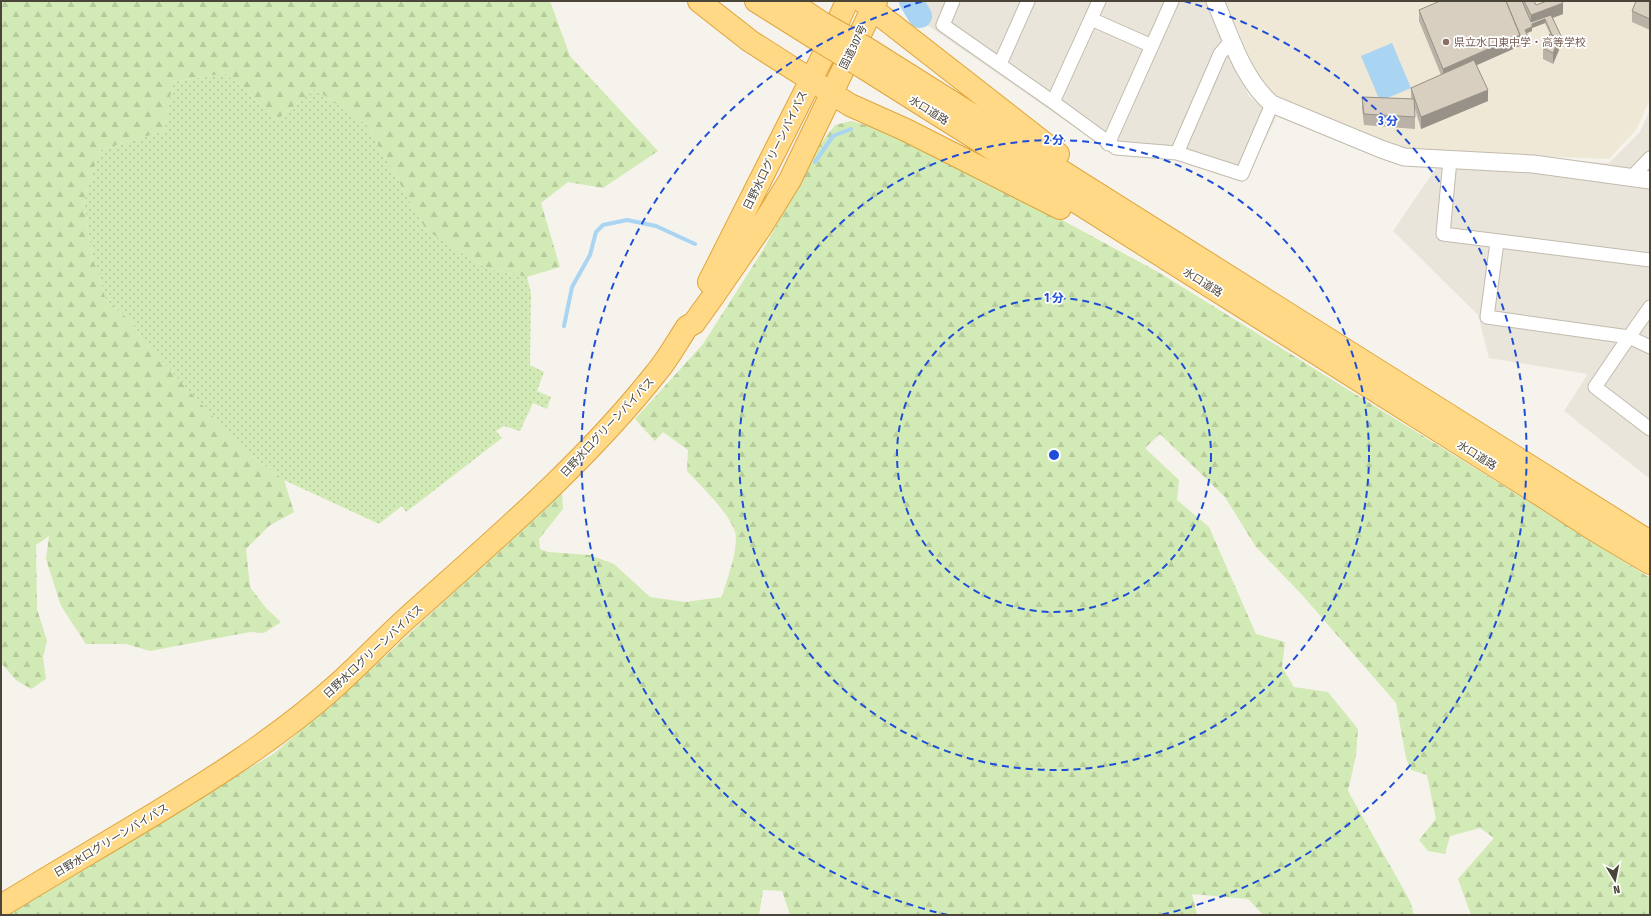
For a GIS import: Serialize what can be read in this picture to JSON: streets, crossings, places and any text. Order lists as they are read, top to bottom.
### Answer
{
  "streets": {
    "highway": ["国道307号", "水口道路", "日野水口グリーンバイパス"]
  },
  "crossings": [
    ["国道307号", "日野水口グリーンバイパス"]
  ],
  "places": ["県立水口東中学・高等学校"],
  "north": "bottom",
  "rings": ["3 分", "2 分", "1 分"]
}
